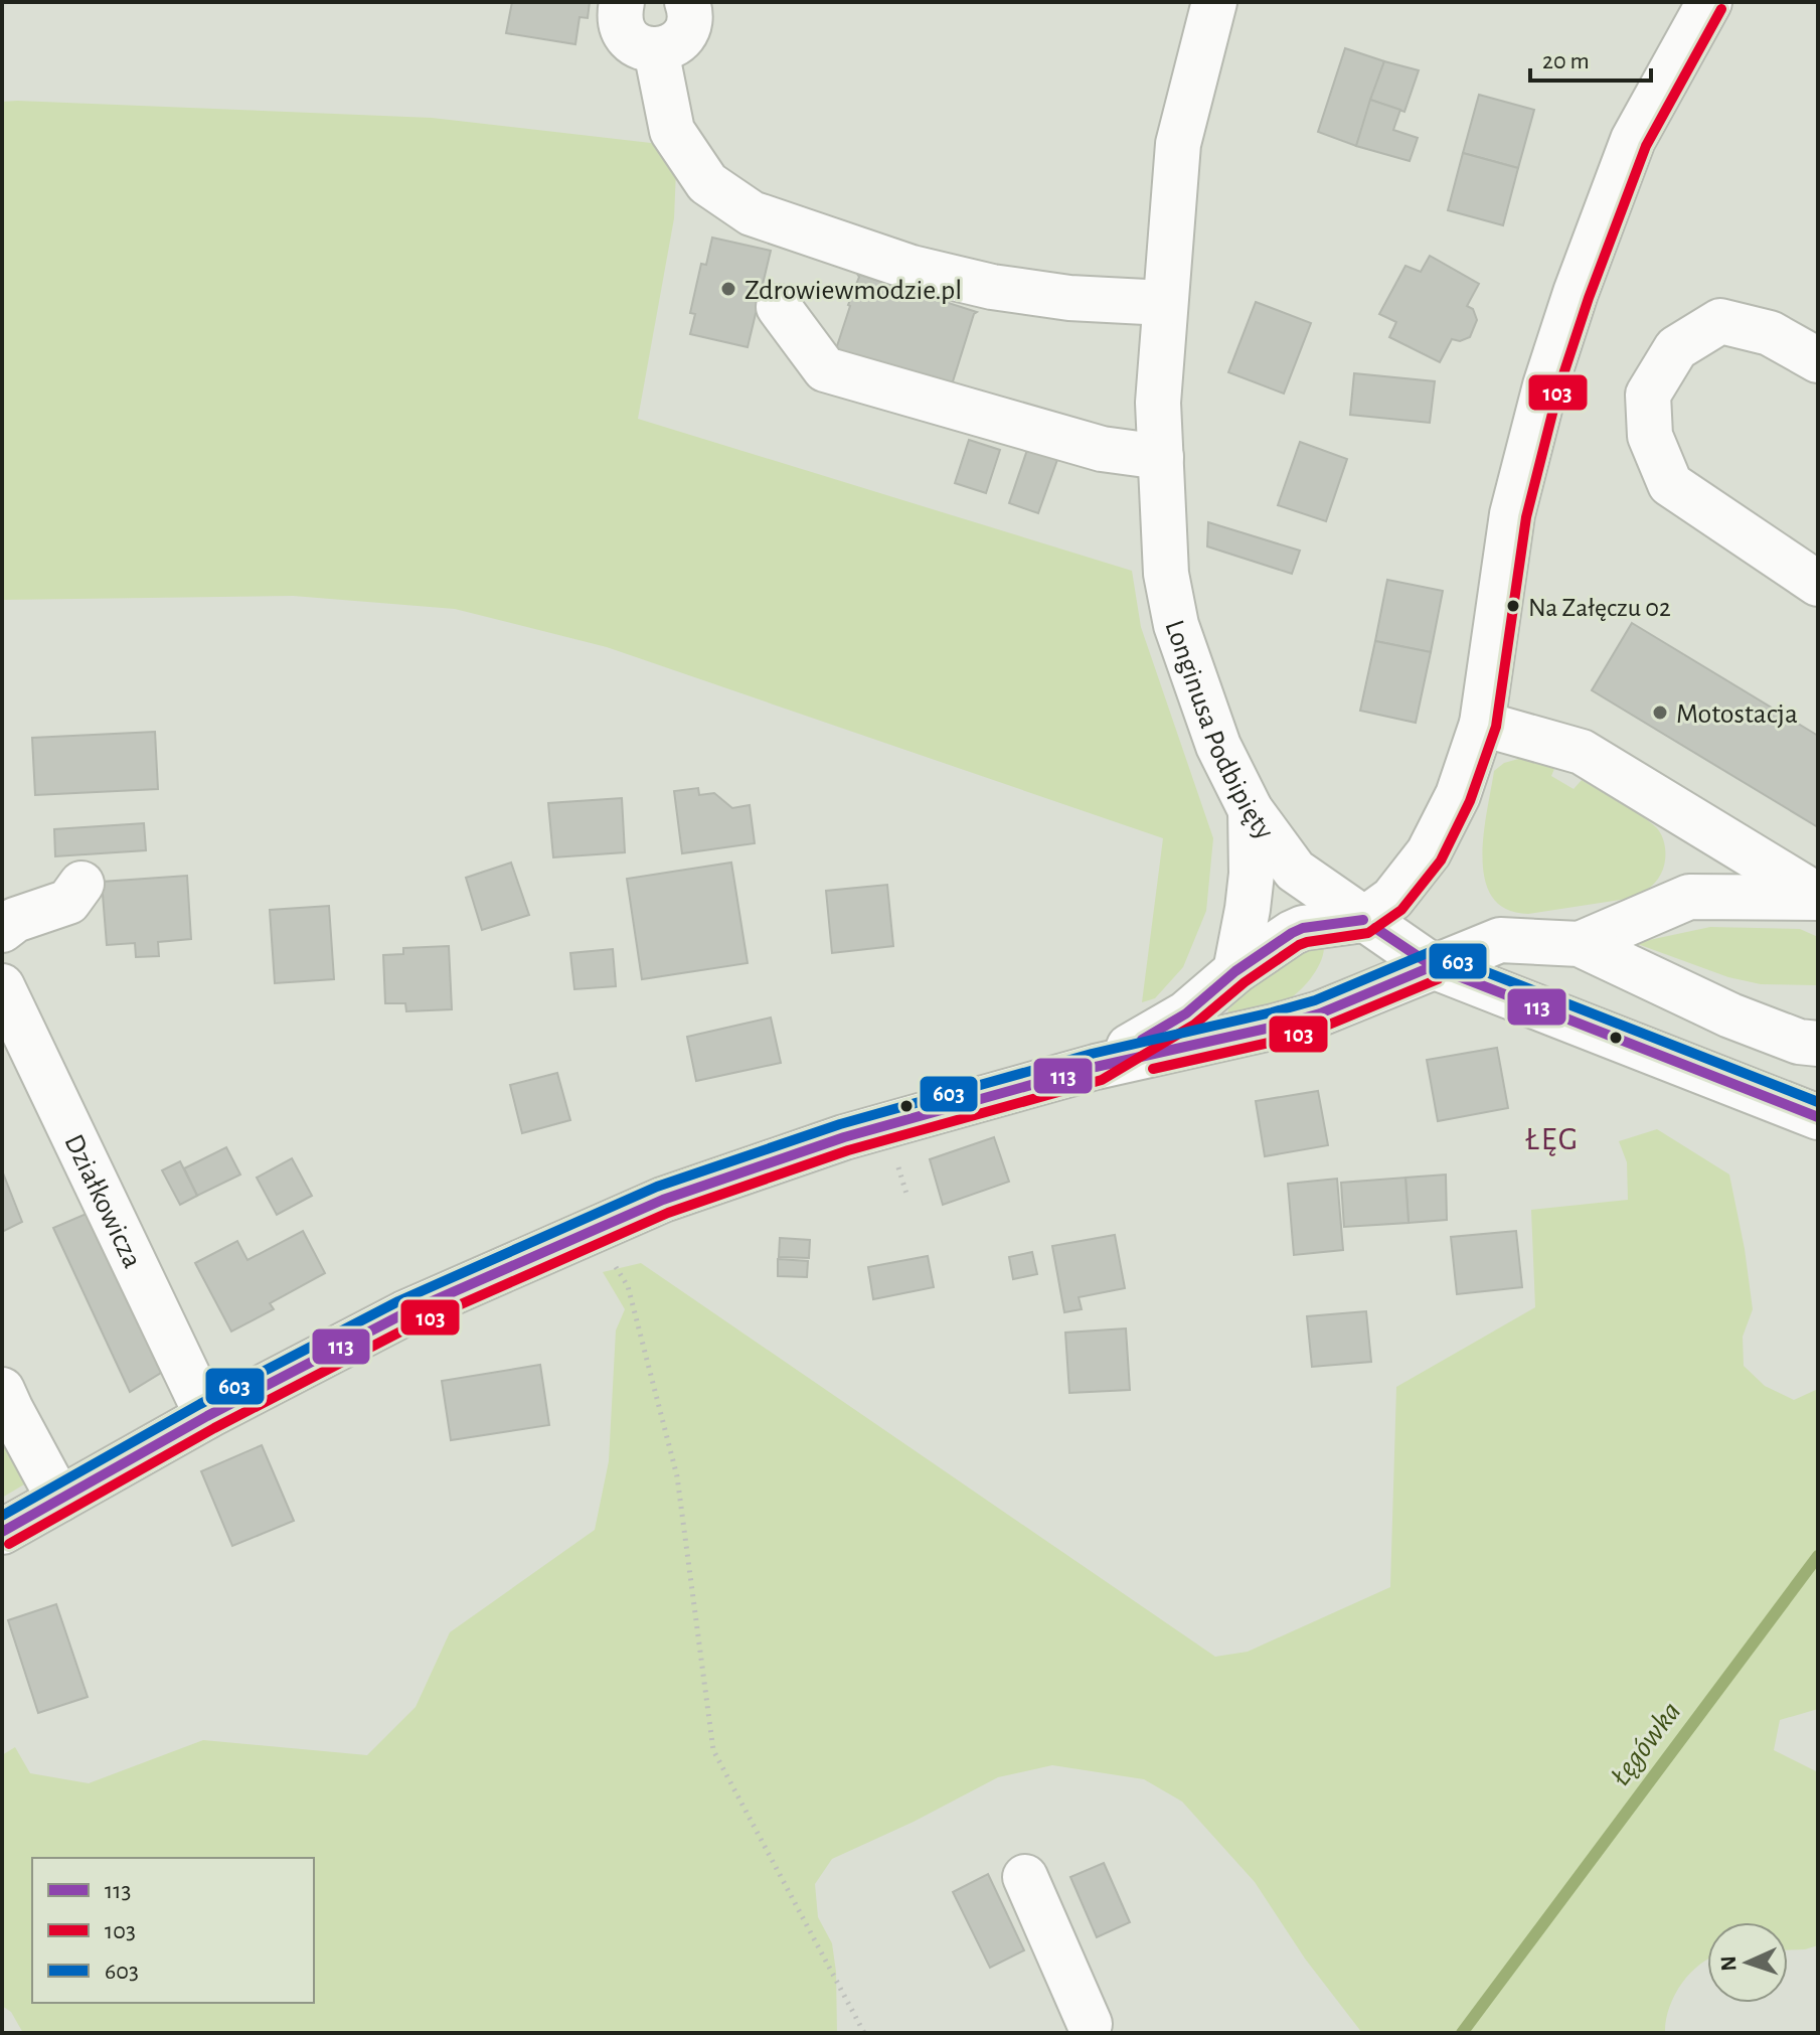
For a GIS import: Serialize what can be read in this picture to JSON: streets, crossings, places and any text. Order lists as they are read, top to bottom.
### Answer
{
  "streets": {
    "street": ["Longinusa Podbipięty", "Działkowicza"]
  },
  "districts": ["ŁĘG"],
  "water": ["Łęgówka"],
  "places": ["Zdrowiewmodzie.pl", "Na Załęczu 02", "Motostacja"],
  "lines": ["transit line 103", "transit line 113", "transit line 603"],
  "legend": ["113", "103", "603"],
  "scale_bar": "20 m",
  "north": "left"
}
